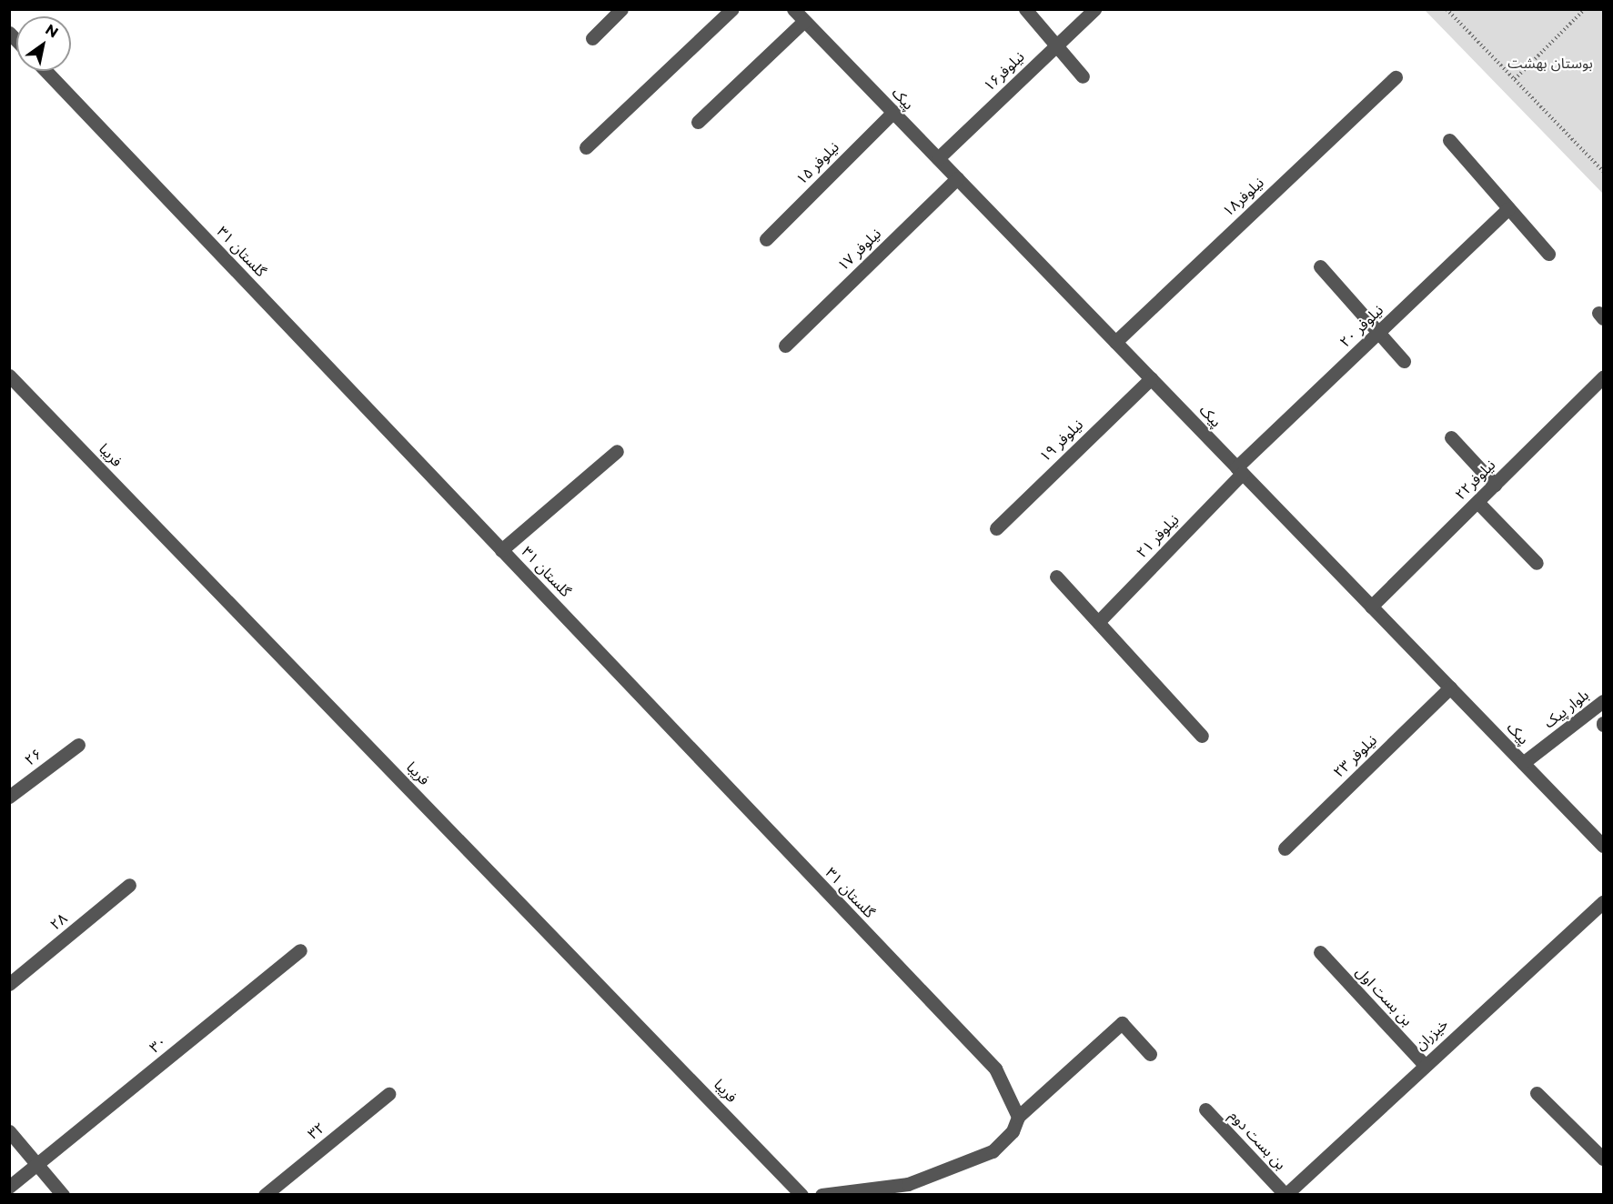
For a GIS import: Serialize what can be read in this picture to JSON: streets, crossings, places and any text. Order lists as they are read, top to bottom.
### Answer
{
  "streets": {
    "street": [
      "نیلوفر۱۶",
      "پیک",
      "نیلوفر ۱۵",
      "نیلوفر۱۸",
      "نیلوفر ۱۷",
      "گلستان ۳۱",
      "نیلوفر ۲۰",
      "نیلوفر ۱۹",
      "فریبا",
      "نیلوفر۲۲",
      "نیلوفر ۲۱",
      "بلوار پیک",
      "نیلوفر ۲۳",
      "۲۶",
      "۲۸",
      "بن بست اول",
      "خیزران",
      "۳۰",
      "۳۲",
      "بن بست دوم"
    ]
  },
  "crossings": [
    ["نیلوفر۱۶", "پیک"],
    ["پیک", "نیلوفر ۱۵"],
    ["پیک", "نیلوفر۱۸"],
    ["پیک", "نیلوفر ۱۷"],
    ["پیک", "نیلوفر ۲۰"],
    ["پیک", "نیلوفر ۱۹"],
    ["پیک", "نیلوفر۲۲"],
    ["پیک", "نیلوفر ۲۱"],
    ["پیک", "بلوار پیک"],
    ["پیک", "نیلوفر ۲۳"],
    ["نیلوفر ۲۰", "نیلوفر ۲۱"],
    ["بن بست اول", "خیزران"],
    ["خیزران", "بن بست دوم"]
  ],
  "parks": ["بوستان بهشت"],
  "north": "top right"
}
